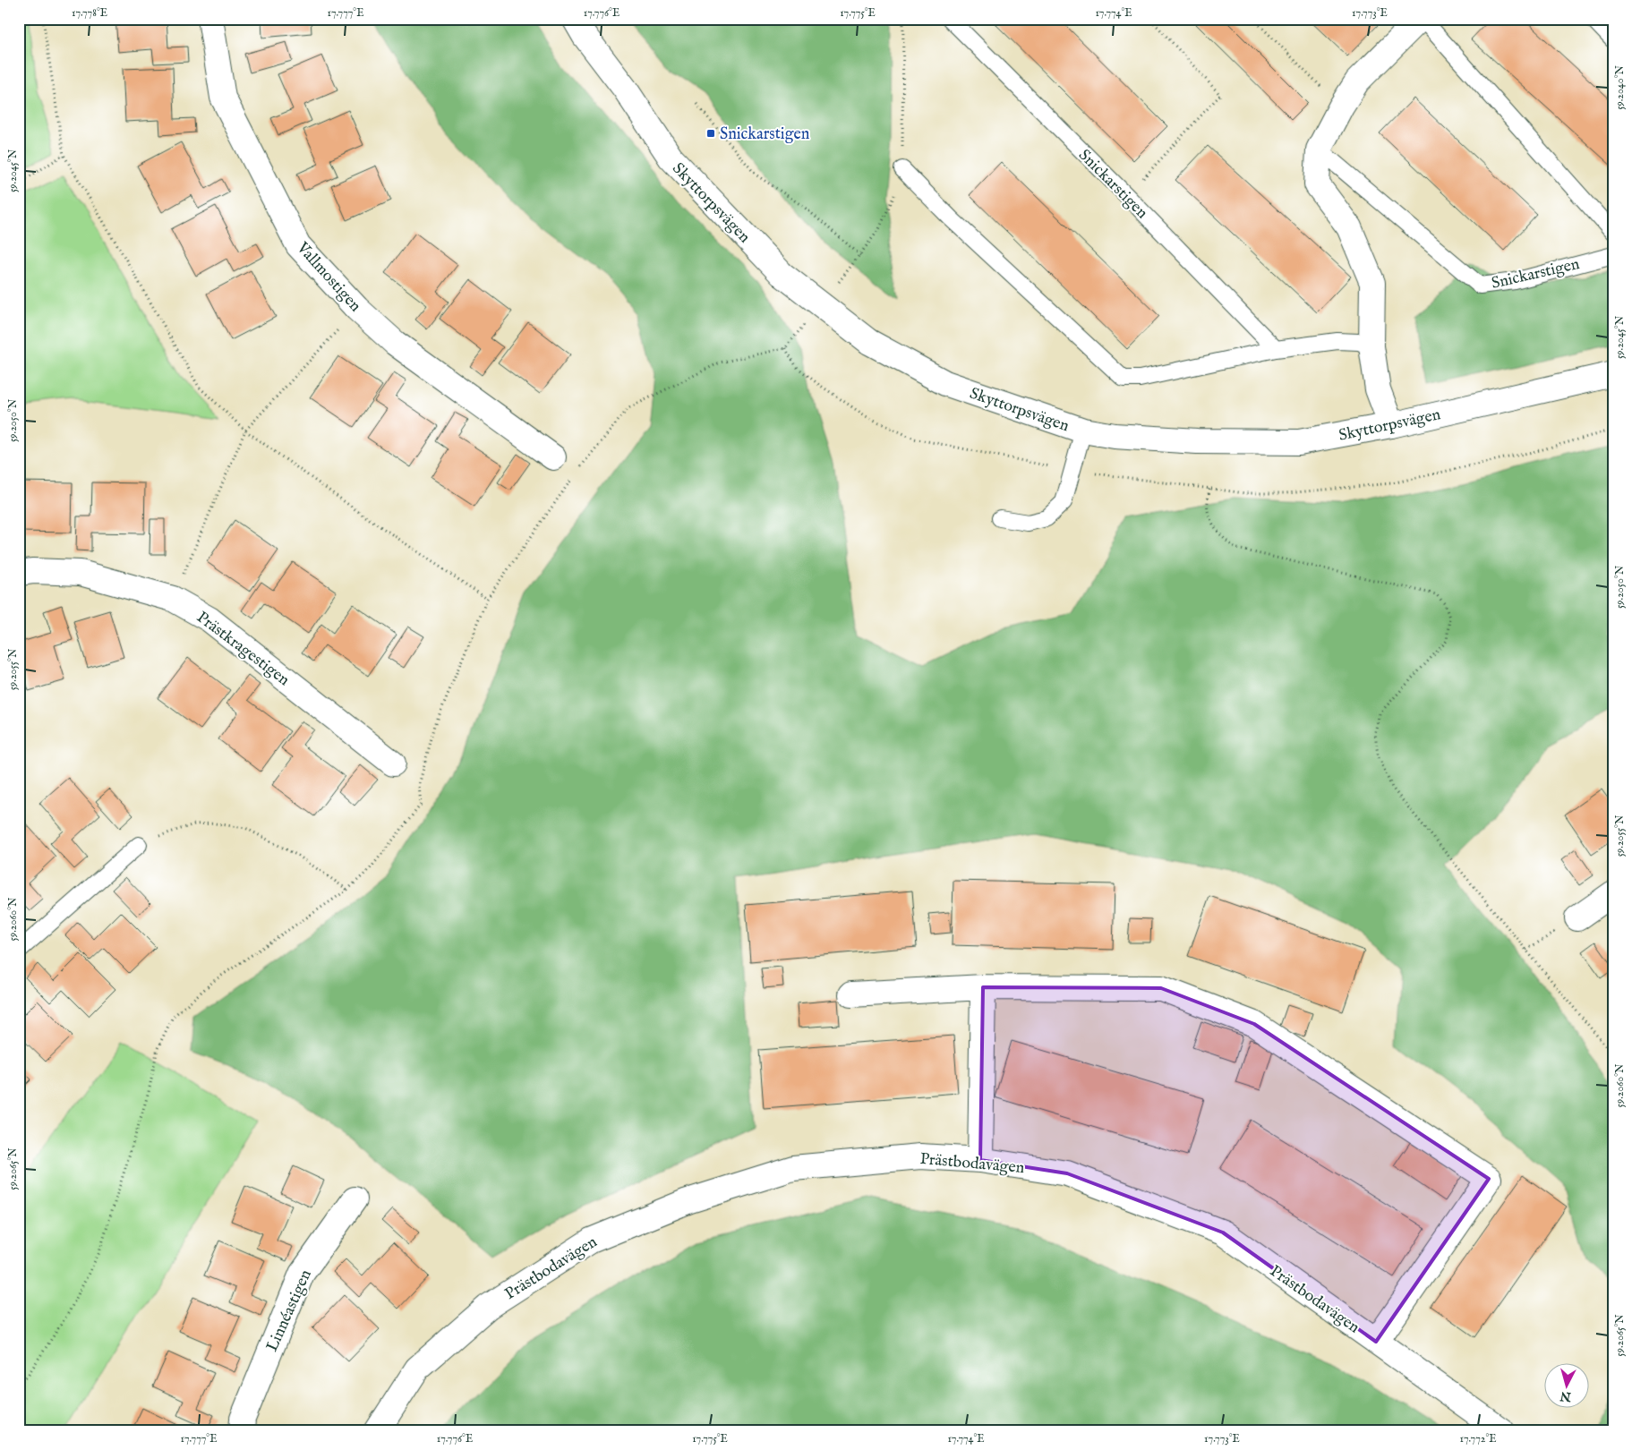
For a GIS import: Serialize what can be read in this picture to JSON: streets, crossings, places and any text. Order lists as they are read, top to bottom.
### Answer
{
  "streets": {
    "street": [
      "Skyttorpsvägen",
      "Vallmostigen",
      "Prästkragestigen",
      "Prästbodavägen",
      "Linnéastigen"
    ],
    "lane": ["Snickarstigen"]
  },
  "places": {
    "transit": ["Snickarstigen"]
  },
  "north": "bottom",
  "coordinates": [
    "17.778°E",
    "17.777°E",
    "17.776°E",
    "17.775°E",
    "17.774°E",
    "17.773°E",
    "59.2040°N",
    "59.2045°N",
    "59.2050°N",
    "59.2055°N",
    "59.2060°N",
    "59.2065°N",
    "17.772°E"
  ]
}
